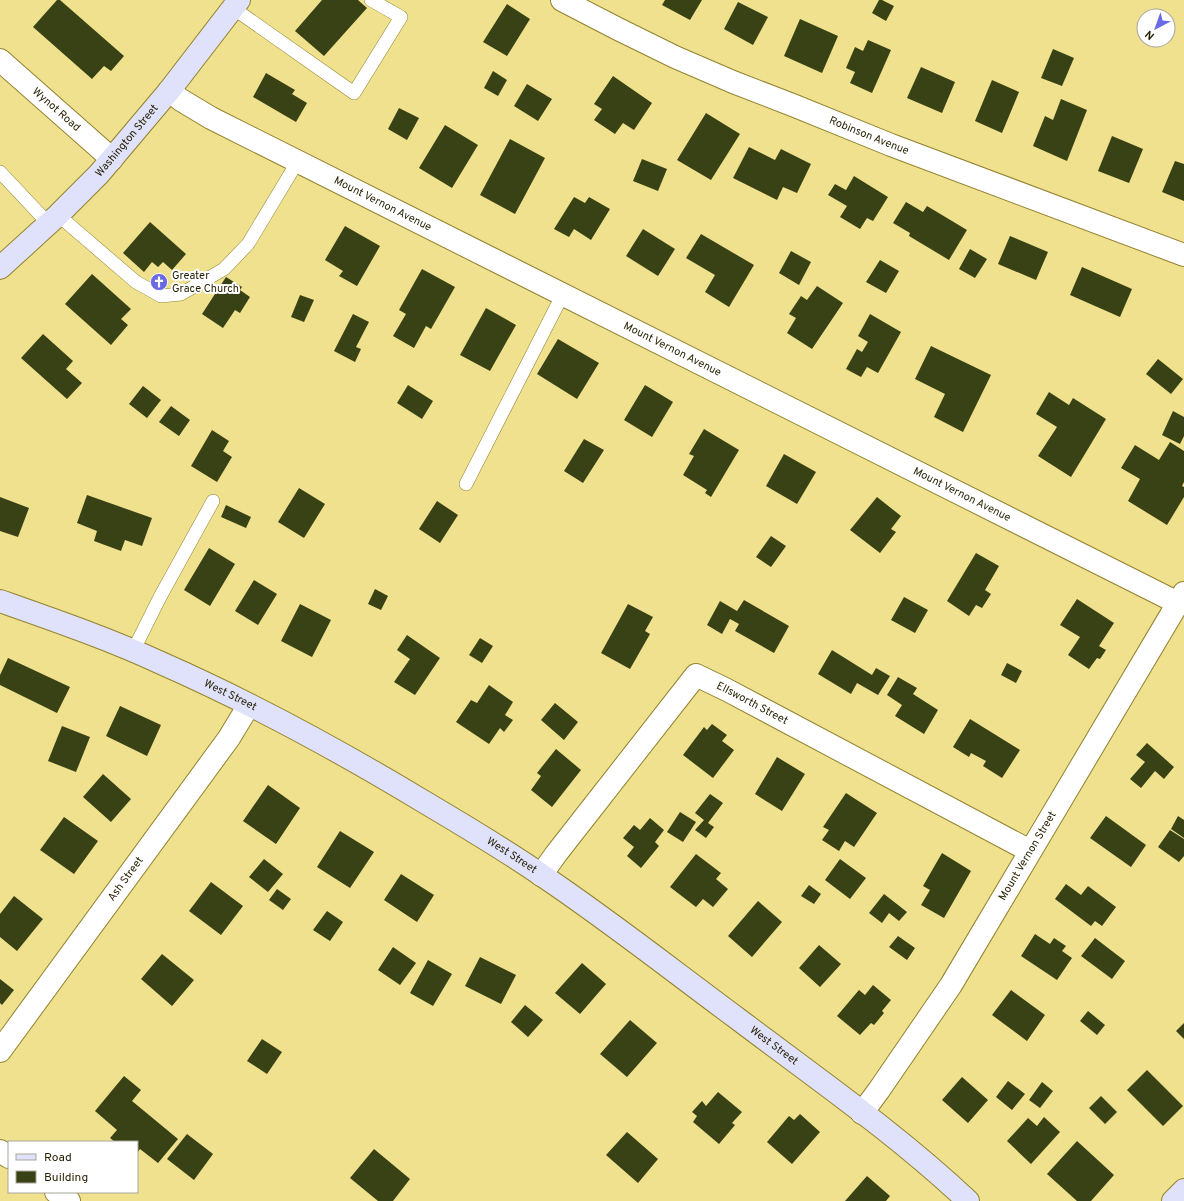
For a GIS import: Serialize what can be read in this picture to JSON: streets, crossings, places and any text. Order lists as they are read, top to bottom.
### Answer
{
  "streets": {
    "street": [
      "Wynot Road",
      "Robinson Avenue",
      "Washington Street",
      "Mount Vernon Avenue",
      "West Street",
      "Ellsworth Street",
      "Mount Vernon Street",
      "Ash Street"
    ]
  },
  "crossings": [
    ["Wynot Road", "Washington Street"],
    ["Washington Street", "Mount Vernon Avenue"],
    ["Mount Vernon Avenue", "Mount Vernon Street"],
    ["West Street", "Ellsworth Street"],
    ["West Street", "Mount Vernon Street"],
    ["West Street", "Ash Street"],
    ["Ellsworth Street", "Mount Vernon Street"]
  ],
  "places": {
    "church": ["Greater Grace Church"]
  },
  "legend": ["Road", "Building"],
  "north": "bottom left"
}
